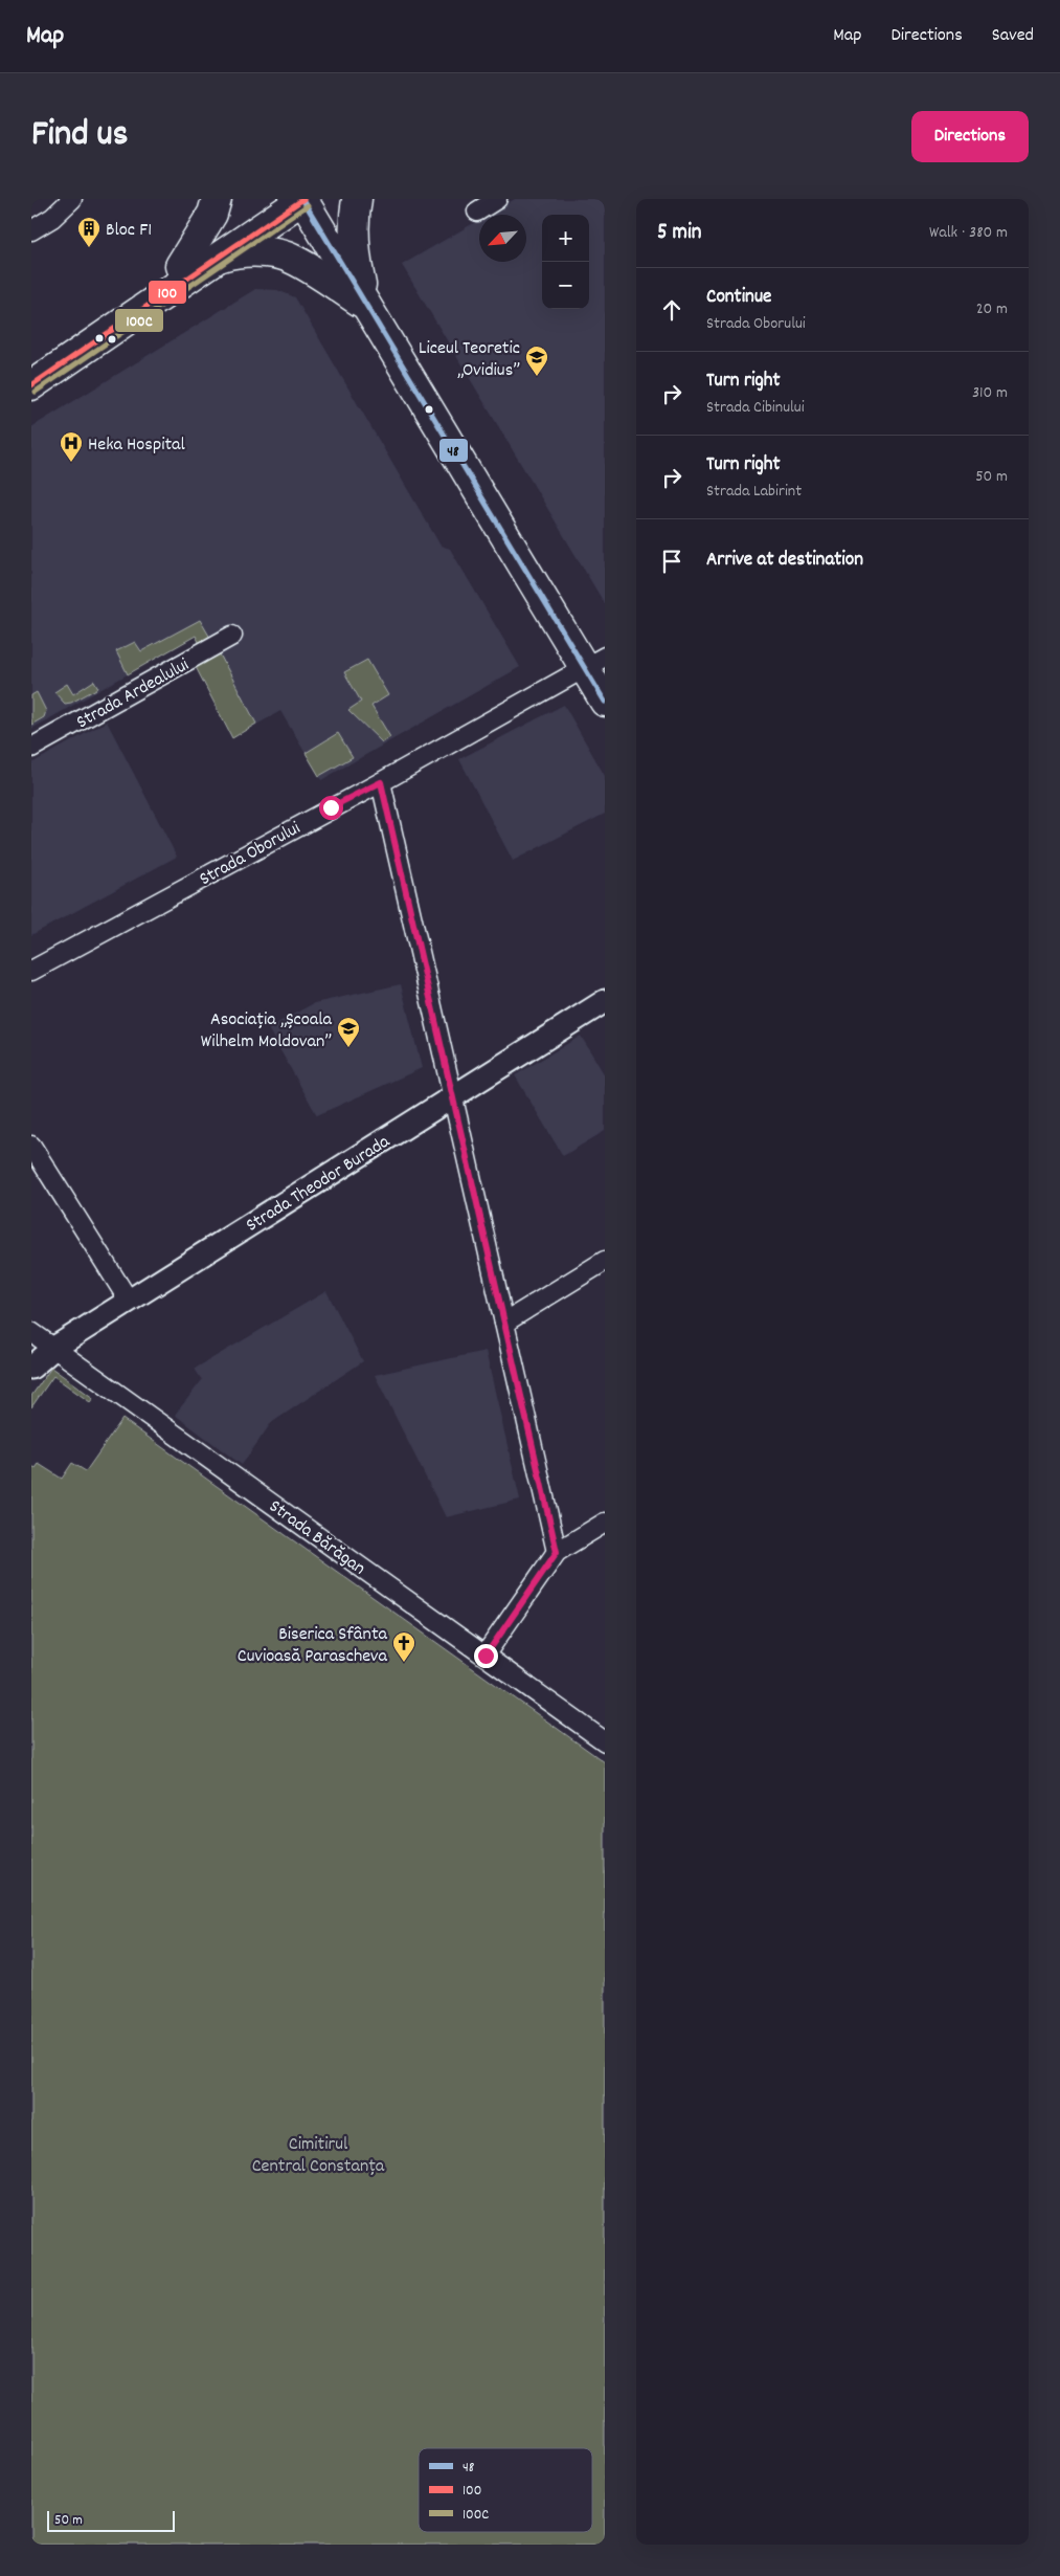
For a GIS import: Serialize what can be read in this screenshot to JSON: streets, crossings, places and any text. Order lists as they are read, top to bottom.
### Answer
{
  "streets": {
    "street": [
      "Strada Ardealului",
      "Strada Oborului",
      "Strada Theodor Burada",
      "Strada Bărăgan"
    ]
  },
  "crossings": [
    ["Strada Theodor Burada", "Strada Bărăgan"]
  ],
  "parks": ["Cimitirul Central Constanța"],
  "places": {
    "building": ["Bloc F1"],
    "school or university": ["Liceul Teoretic „Ovidius”", "Asociația „Școala Wilhelm Moldovan”"],
    "hospital": ["Heka Hospital"],
    "church": ["Biserica Sfânta Cuvioasă Parascheva"]
  },
  "lines": ["transit line 48", "transit line 100", "transit line 100C"],
  "legend": ["48", "100", "100C"],
  "scale_bar": "50 m",
  "north": "bottom left",
  "page": {
    "header": "Map",
    "nav": ["Map", "Directions", "Saved"],
    "title": "Find us",
    "buttons": "Directions",
    "heading": ["5 min", "Walk · 380 m"],
    "map_buttons": ["+", "−"],
    "list": [
      ["Continue", "Strada Oborului", "20 m"],
      ["Turn right", "Strada Cibinului", "310 m"],
      ["Turn right", "Strada Labirint", "50 m"],
      "Arrive at destination"
    ],
    "scale": "50 m"
  }
}
